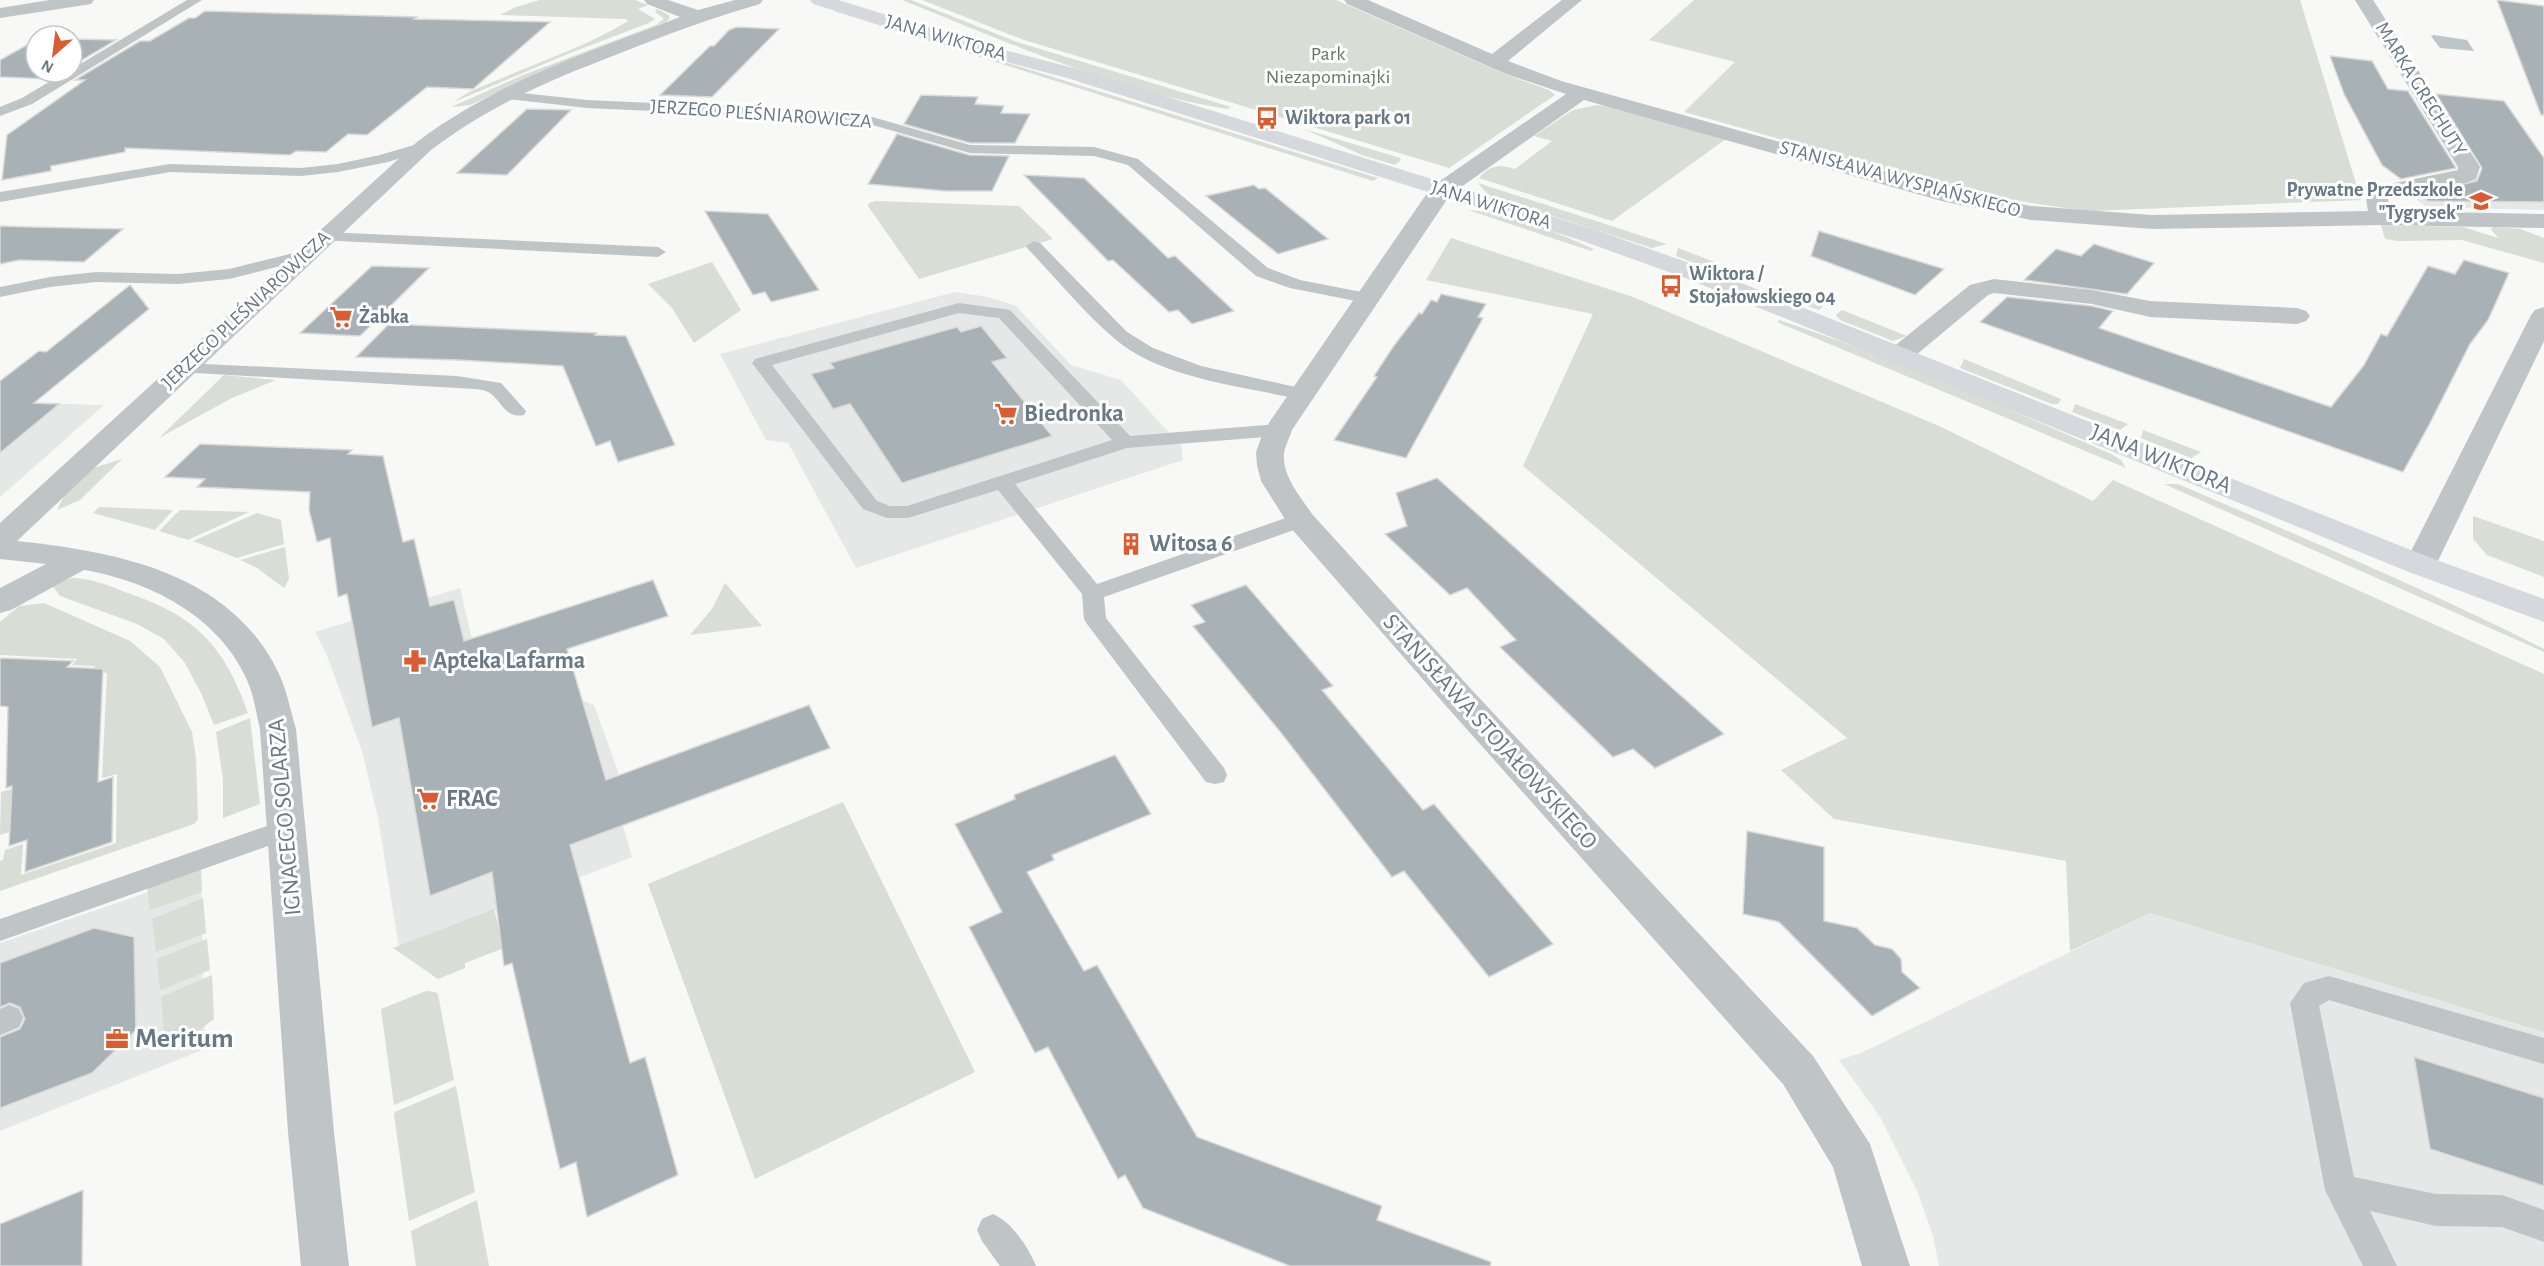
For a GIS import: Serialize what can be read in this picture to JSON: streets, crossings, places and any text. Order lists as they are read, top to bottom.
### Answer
{
  "streets": {
    "street": [
      "JANA WIKTORA",
      "MARKA GRECHUTY",
      "JERZEGO PLEŚNIAROWICZA",
      "STANISŁAWA WYSPIAŃSKIEGO",
      "STANISŁAWA STOJAŁOWSKIEGO",
      "IGNACEGO SOLARZA"
    ]
  },
  "crossings": [
    ["JANA WIKTORA", "STANISŁAWA STOJAŁOWSKIEGO"],
    ["MARKA GRECHUTY", "STANISŁAWA WYSPIAŃSKIEGO"],
    ["JERZEGO PLEŚNIAROWICZA", "STANISŁAWA STOJAŁOWSKIEGO"],
    ["STANISŁAWA WYSPIAŃSKIEGO", "STANISŁAWA STOJAŁOWSKIEGO"]
  ],
  "parks": ["Park Niezapominajki"],
  "places": {
    "bus stop": ["Wiktora park 01", "Wiktora / Stojałowskiego 04"],
    "school or university": ["Prywatne Przedszkole \"Tygrysek\""],
    "supermarket": ["Żabka", "Biedronka", "FRAC"],
    "building": ["Witosa 6"],
    "pharmacy": ["Apteka Lafarma"],
    "office": ["Meritum"]
  },
  "north": "bottom left"
}
